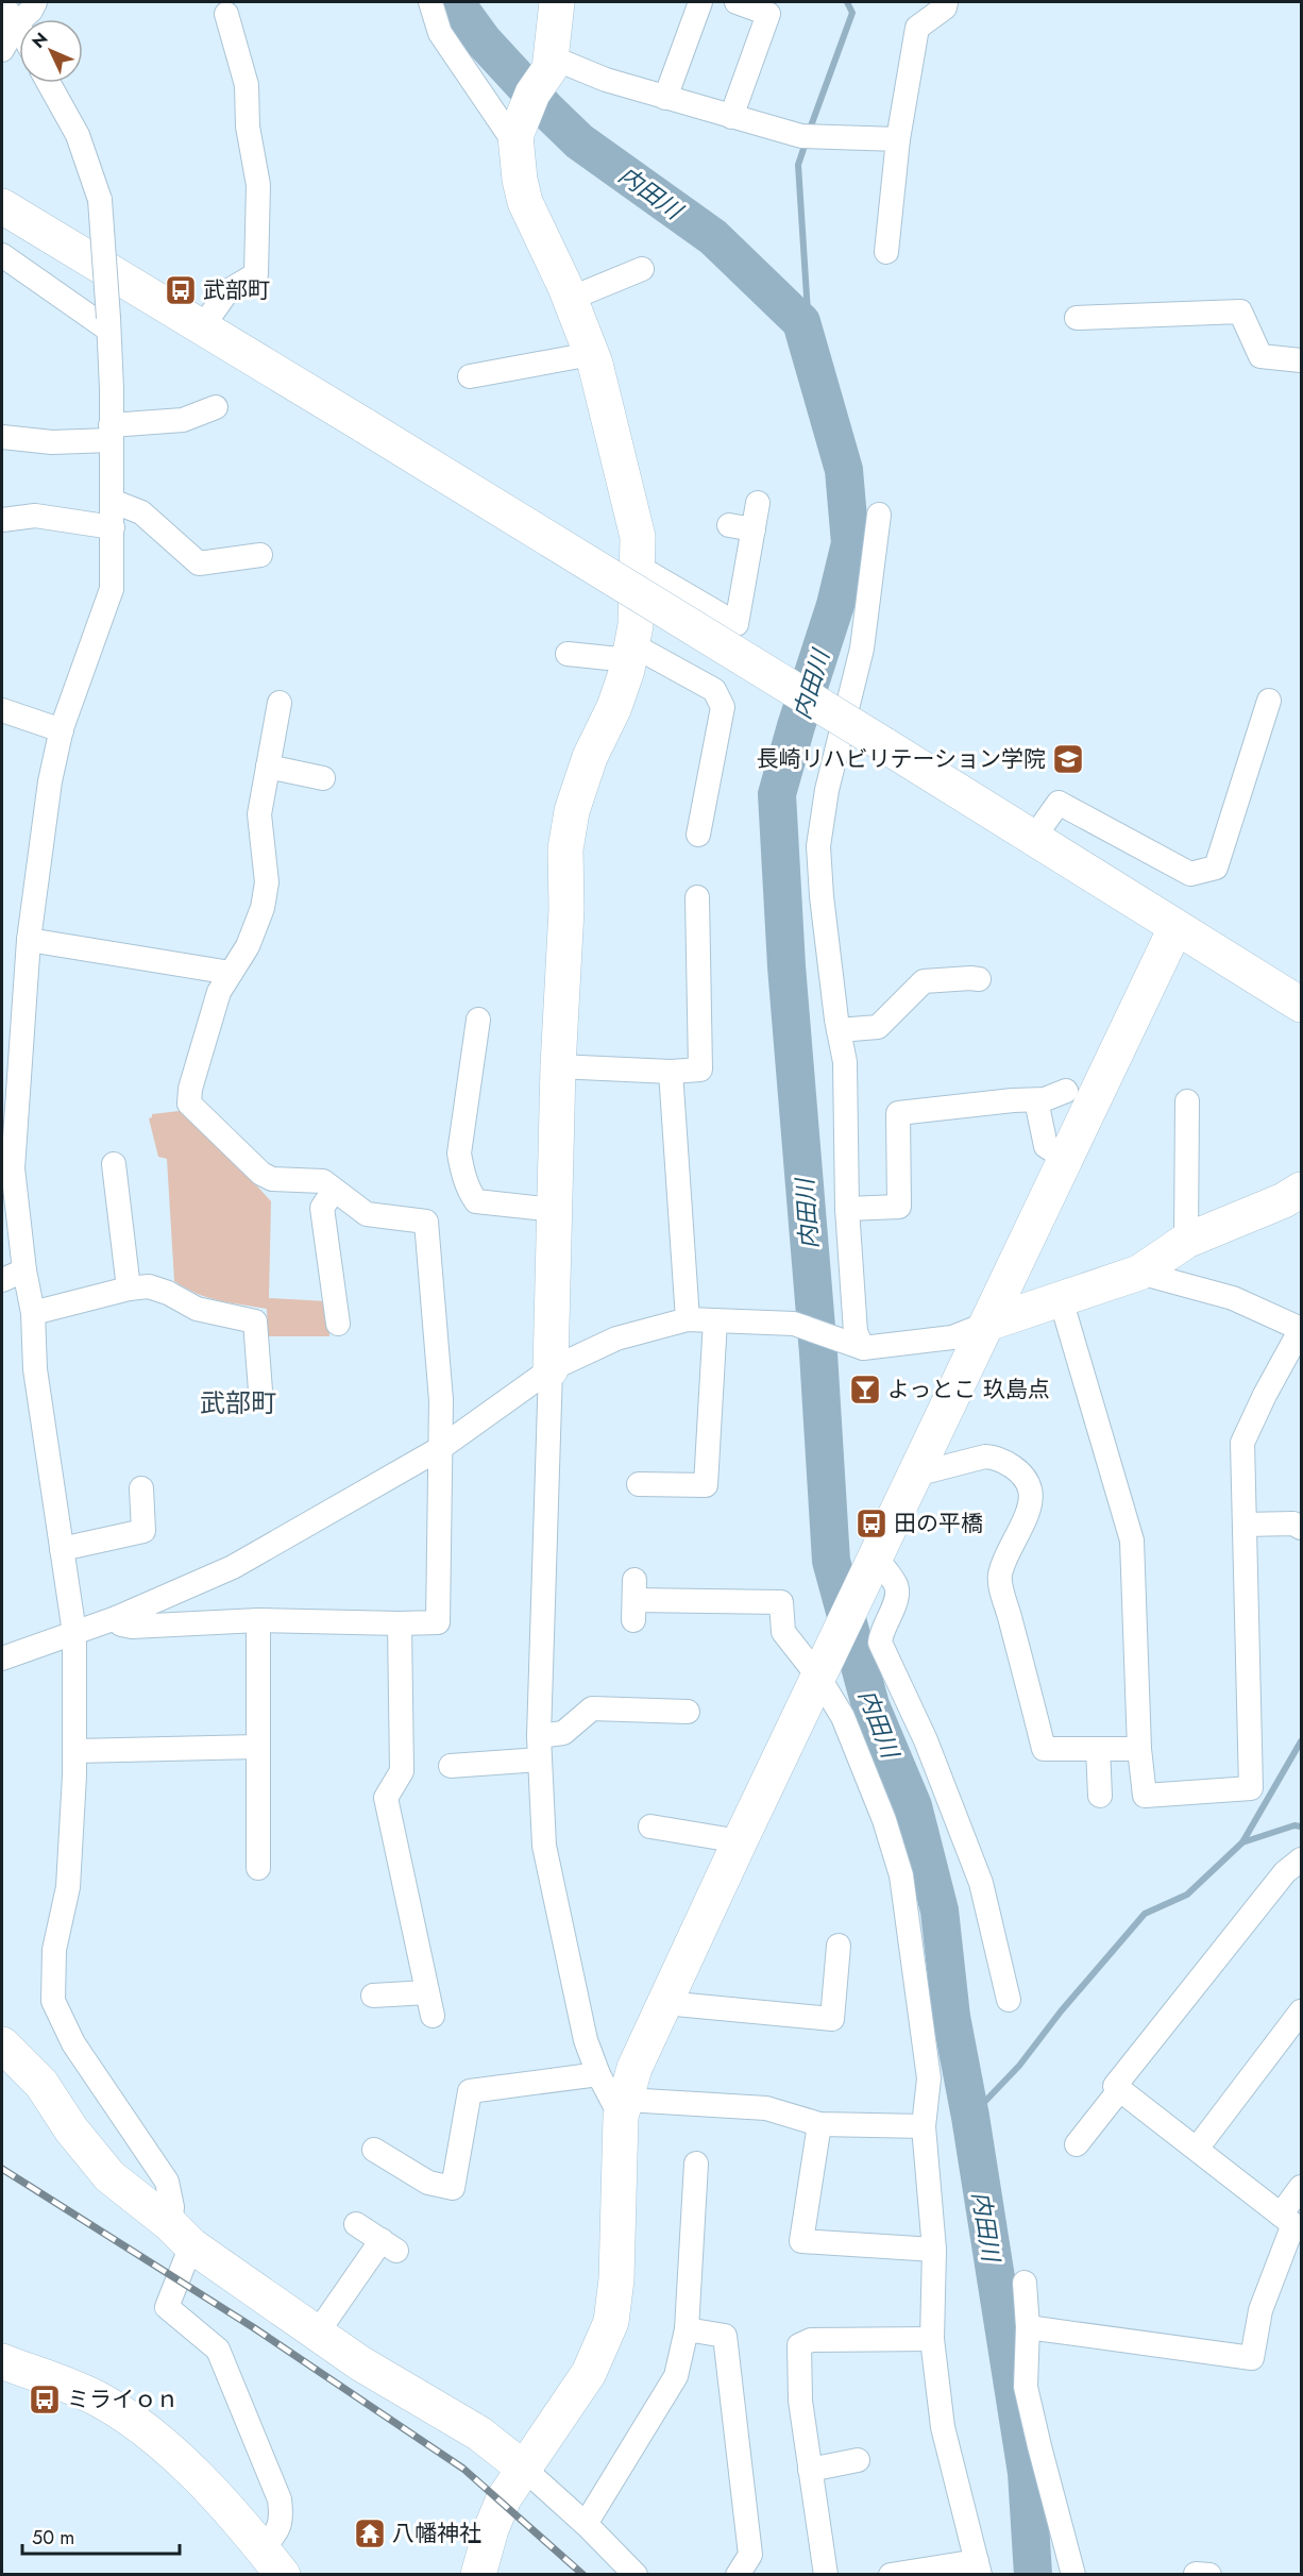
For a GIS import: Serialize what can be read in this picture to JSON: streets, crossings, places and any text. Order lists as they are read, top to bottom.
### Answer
{
  "districts": ["武部町"],
  "water": ["内田川"],
  "places": {
    "bus stop": ["武部町", "田の平橋", "ミライｏｎ"],
    "school or university": ["長崎リハビリテーション学院"],
    "bar": ["よっとこ 玖島点"],
    "temple": ["八幡神社"]
  },
  "scale_bar": "50 m",
  "north": "top left"
}
